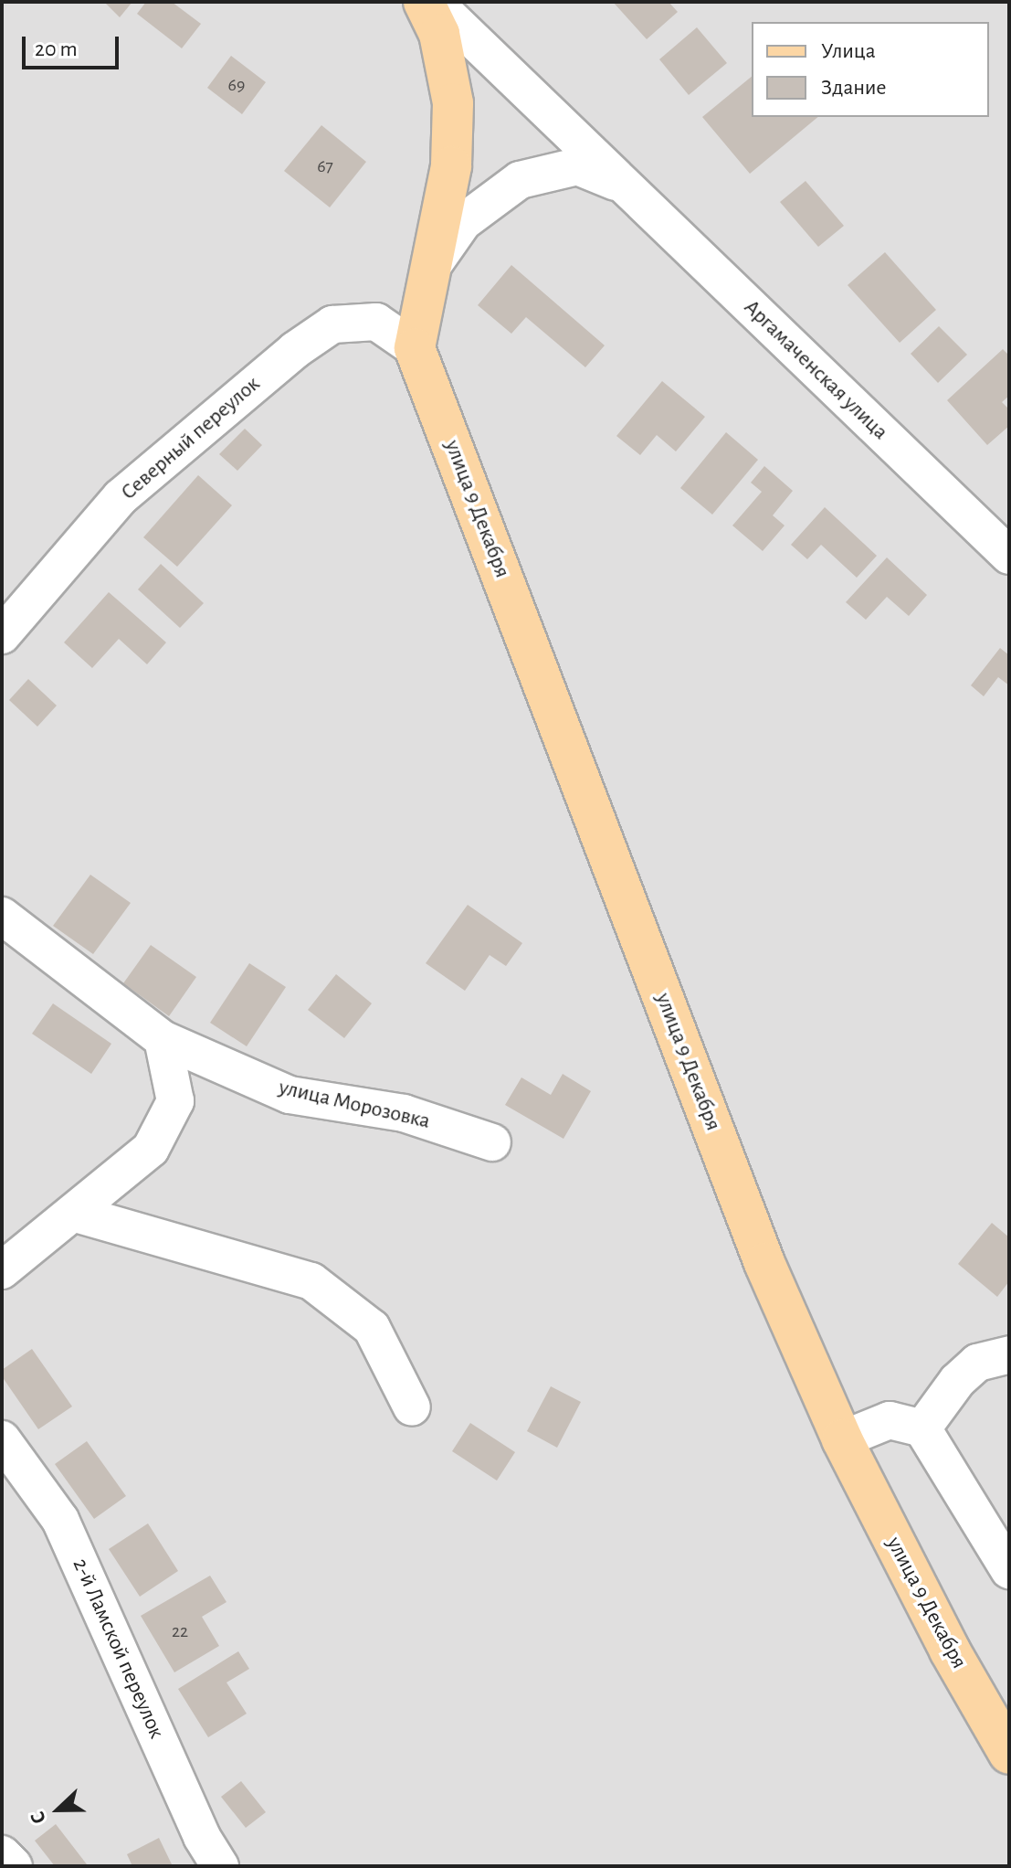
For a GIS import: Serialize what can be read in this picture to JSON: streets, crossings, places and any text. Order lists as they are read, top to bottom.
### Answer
{
  "streets": {
    "main road": ["улица 9 Декабря"],
    "street": [
      "Аргамаченская улица",
      "Северный переулок",
      "улица Морозовка",
      "2-й Ламской переулок"
    ]
  },
  "crossings": [
    ["Северный переулок", "улица 9 Декабря"]
  ],
  "house_numbers": ["69", "67", "22"],
  "legend": ["Улица", "Здание"],
  "scale_bar": "20 m",
  "north": "left"
}
